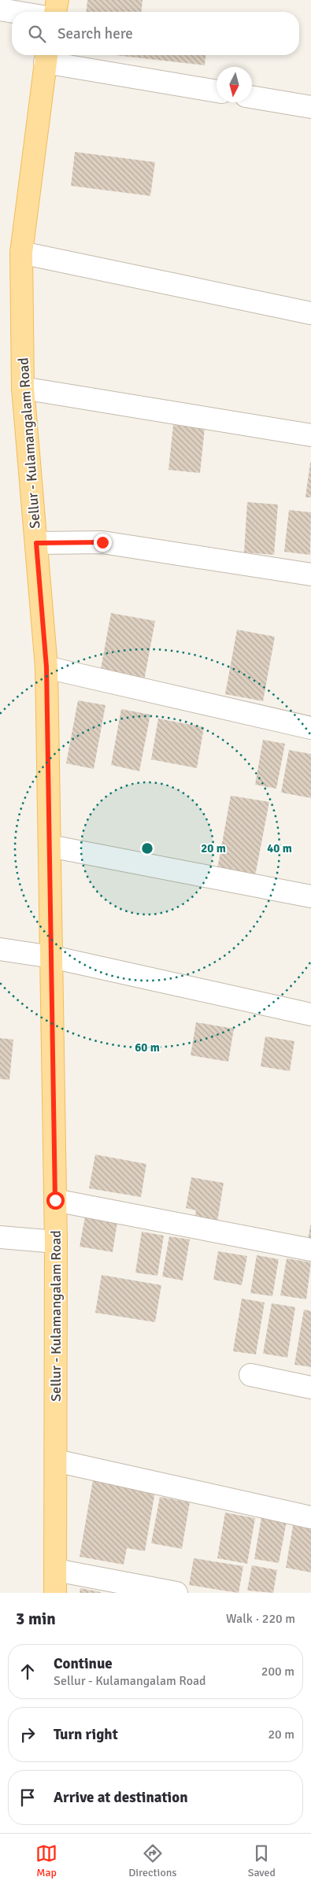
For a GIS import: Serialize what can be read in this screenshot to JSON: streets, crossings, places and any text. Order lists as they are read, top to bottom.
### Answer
{
  "streets": {
    "main road": ["Sellur - Kulamangalam Road"]
  },
  "north": "bottom",
  "page": {
    "search": "Search here",
    "heading": ["3 min", "Walk · 220 m"],
    "list": [
      ["Continue", "Sellur - Kulamangalam Road", "200 m"],
      ["Turn right", "20 m"],
      "Arrive at destination"
    ],
    "nav": ["Map", "Directions", "Saved"]
  },
  "rings": ["20 m", "40 m", "60 m"]
}
